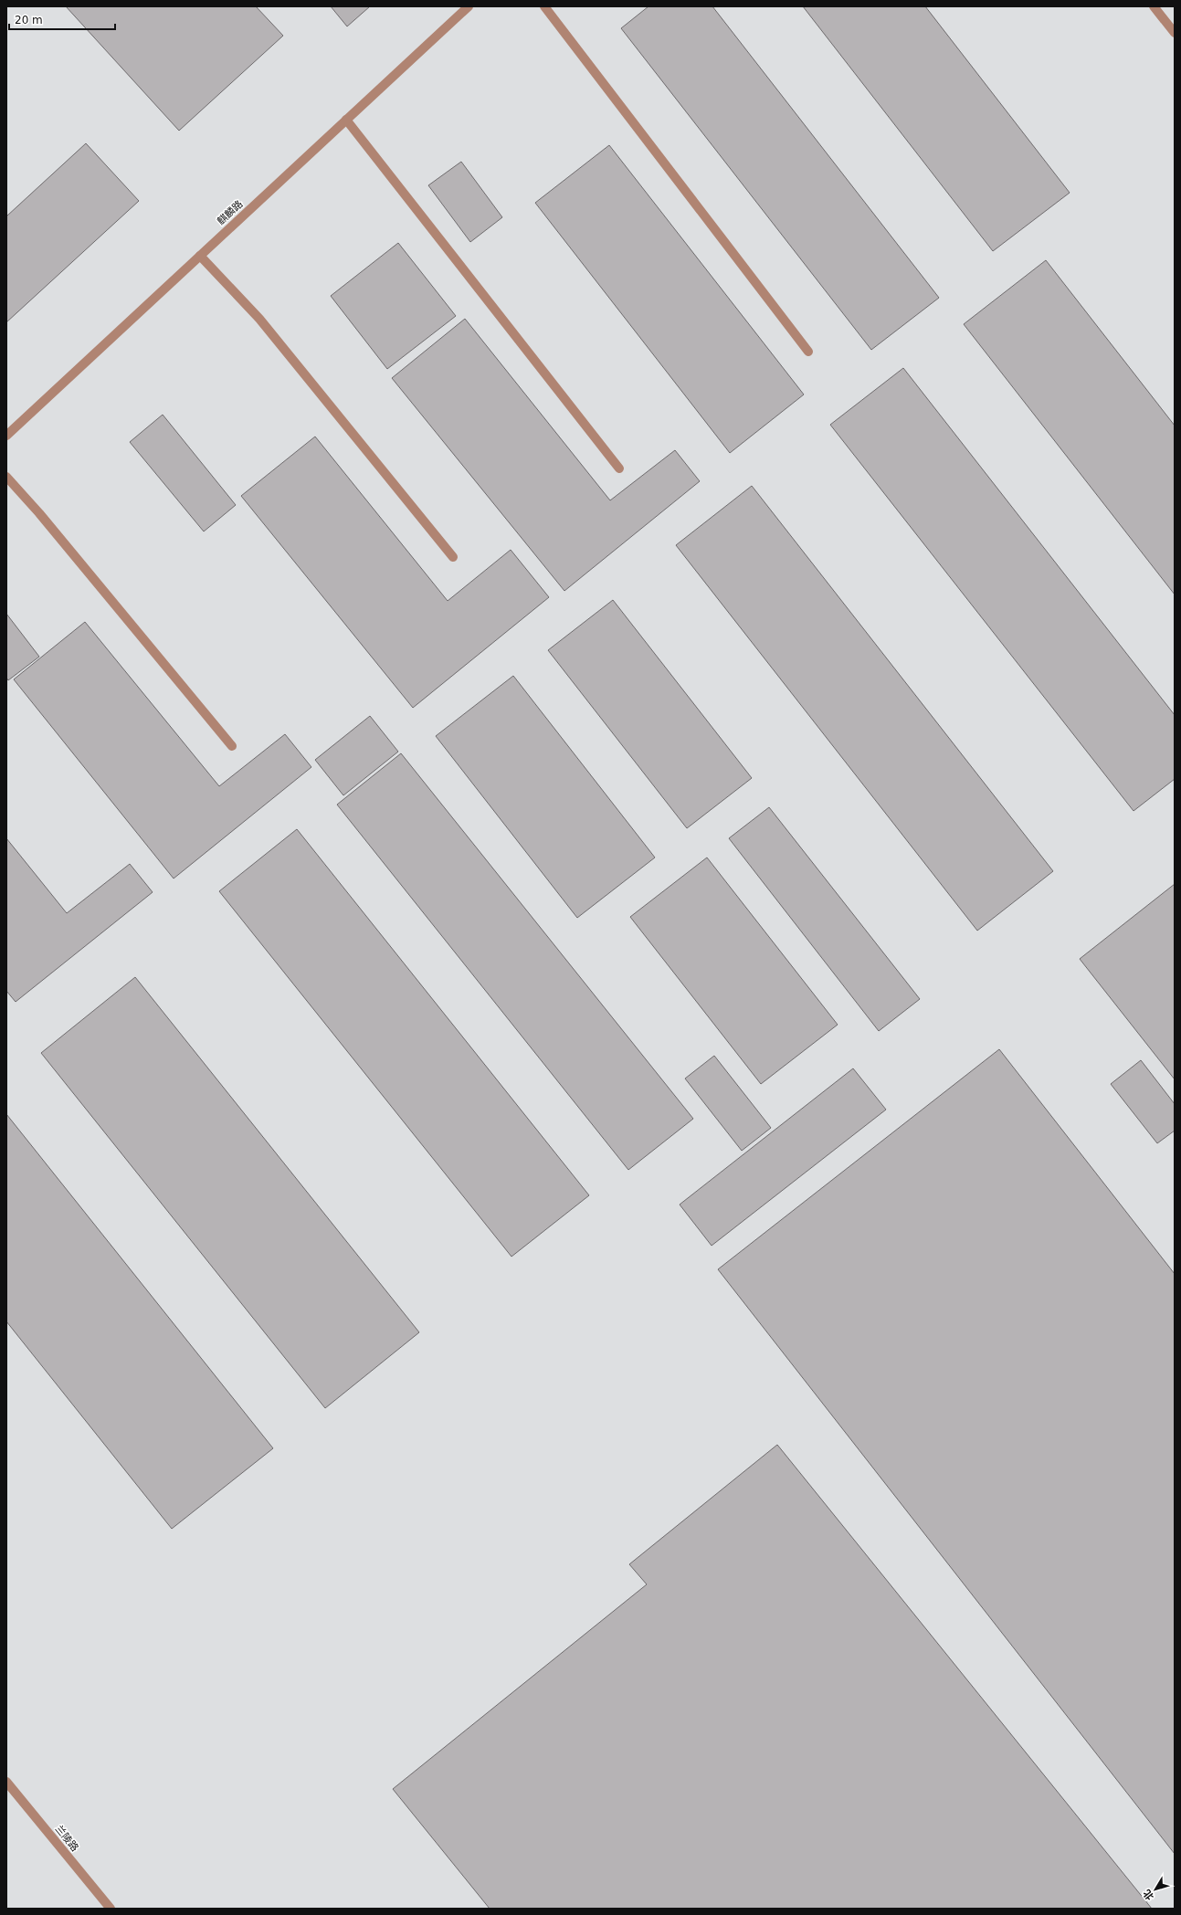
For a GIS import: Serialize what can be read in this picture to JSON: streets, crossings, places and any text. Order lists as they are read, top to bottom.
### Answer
{
  "streets": {
    "street": ["麒麟路", "兰陵路"]
  },
  "scale_bar": "20 m",
  "north": "bottom left"
}
